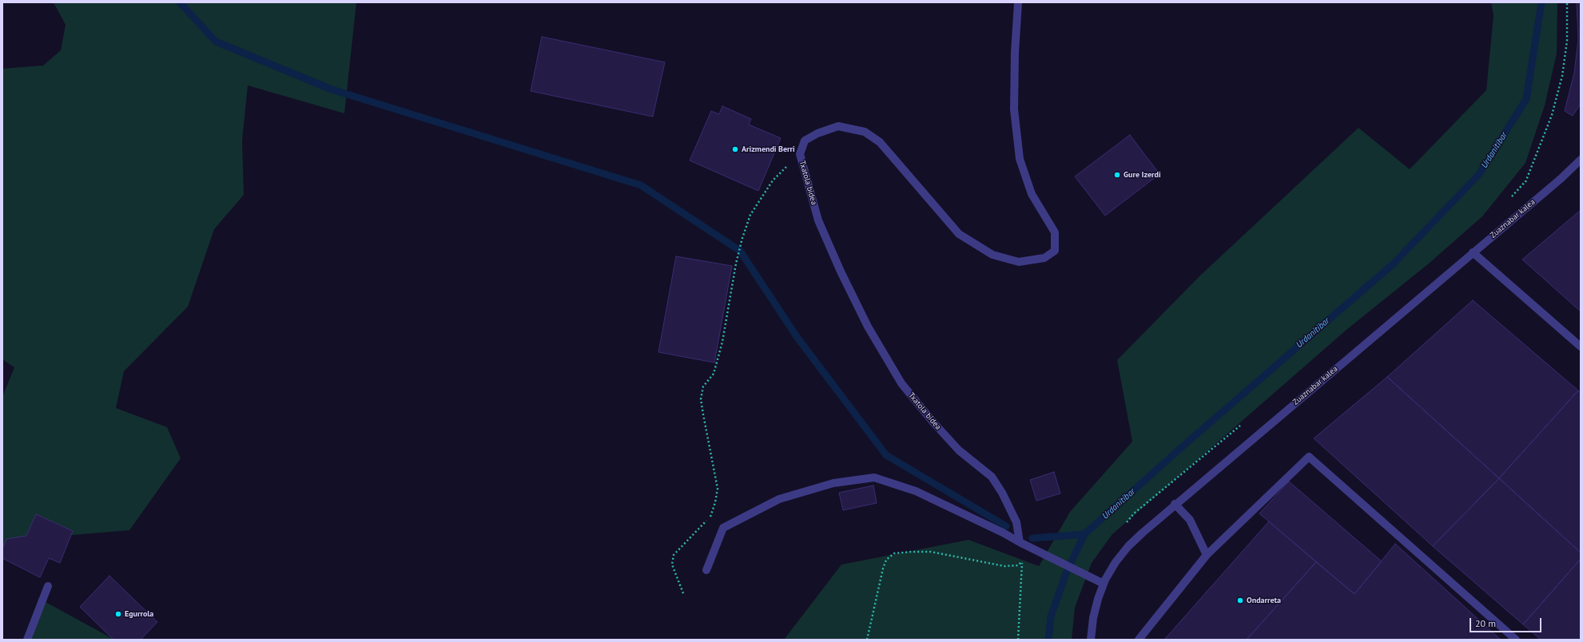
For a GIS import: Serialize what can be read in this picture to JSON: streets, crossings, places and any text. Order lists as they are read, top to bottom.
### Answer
{
  "streets": {
    "street": ["Txatola bidea", "Zuaznabar kalea"]
  },
  "water": ["Urdanitibar"],
  "places": [
    "Arizmendi Berri",
    "Gure Izerdi",
    "Ondarreta",
    "Egurrola"
  ],
  "scale_bar": "20 m"
}
